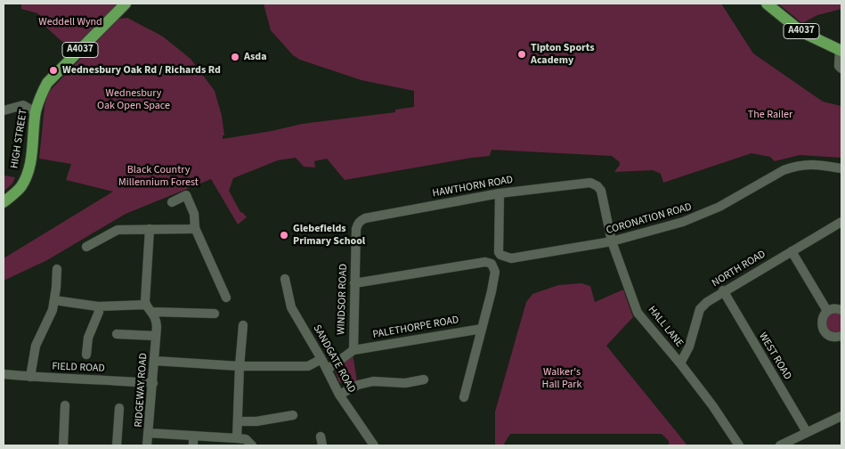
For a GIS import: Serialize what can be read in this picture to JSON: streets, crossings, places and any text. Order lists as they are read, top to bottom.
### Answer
{
  "streets": {
    "main road": ["A4037", "HIGH STREET"],
    "street": [
      "HAWTHORN ROAD",
      "CORONATION ROAD",
      "NORTH ROAD",
      "WINDSOR ROAD",
      "HALL LANE",
      "PALETHORPE ROAD",
      "WEST ROAD",
      "SANDGATE ROAD",
      "FIELD ROAD",
      "RIDGEWAY ROAD"
    ]
  },
  "crossings": [
    ["HAWTHORN ROAD", "CORONATION ROAD"],
    ["HAWTHORN ROAD", "WINDSOR ROAD"],
    ["HAWTHORN ROAD", "HALL LANE"],
    ["CORONATION ROAD", "HALL LANE"],
    ["NORTH ROAD", "HALL LANE"],
    ["NORTH ROAD", "WEST ROAD"],
    ["WINDSOR ROAD", "PALETHORPE ROAD"],
    ["FIELD ROAD", "RIDGEWAY ROAD"]
  ],
  "parks": [
    "Weddell Wynd",
    "Wednesbury Oak Open Space",
    "The Railer",
    "Black Country Millennium Forest",
    "Walker's Hall Park"
  ],
  "places": [
    "Tipton Sports Academy",
    "Asda",
    "Wednesbury Oak Rd / Richards Rd",
    "Glebefields Primary School"
  ]
}
